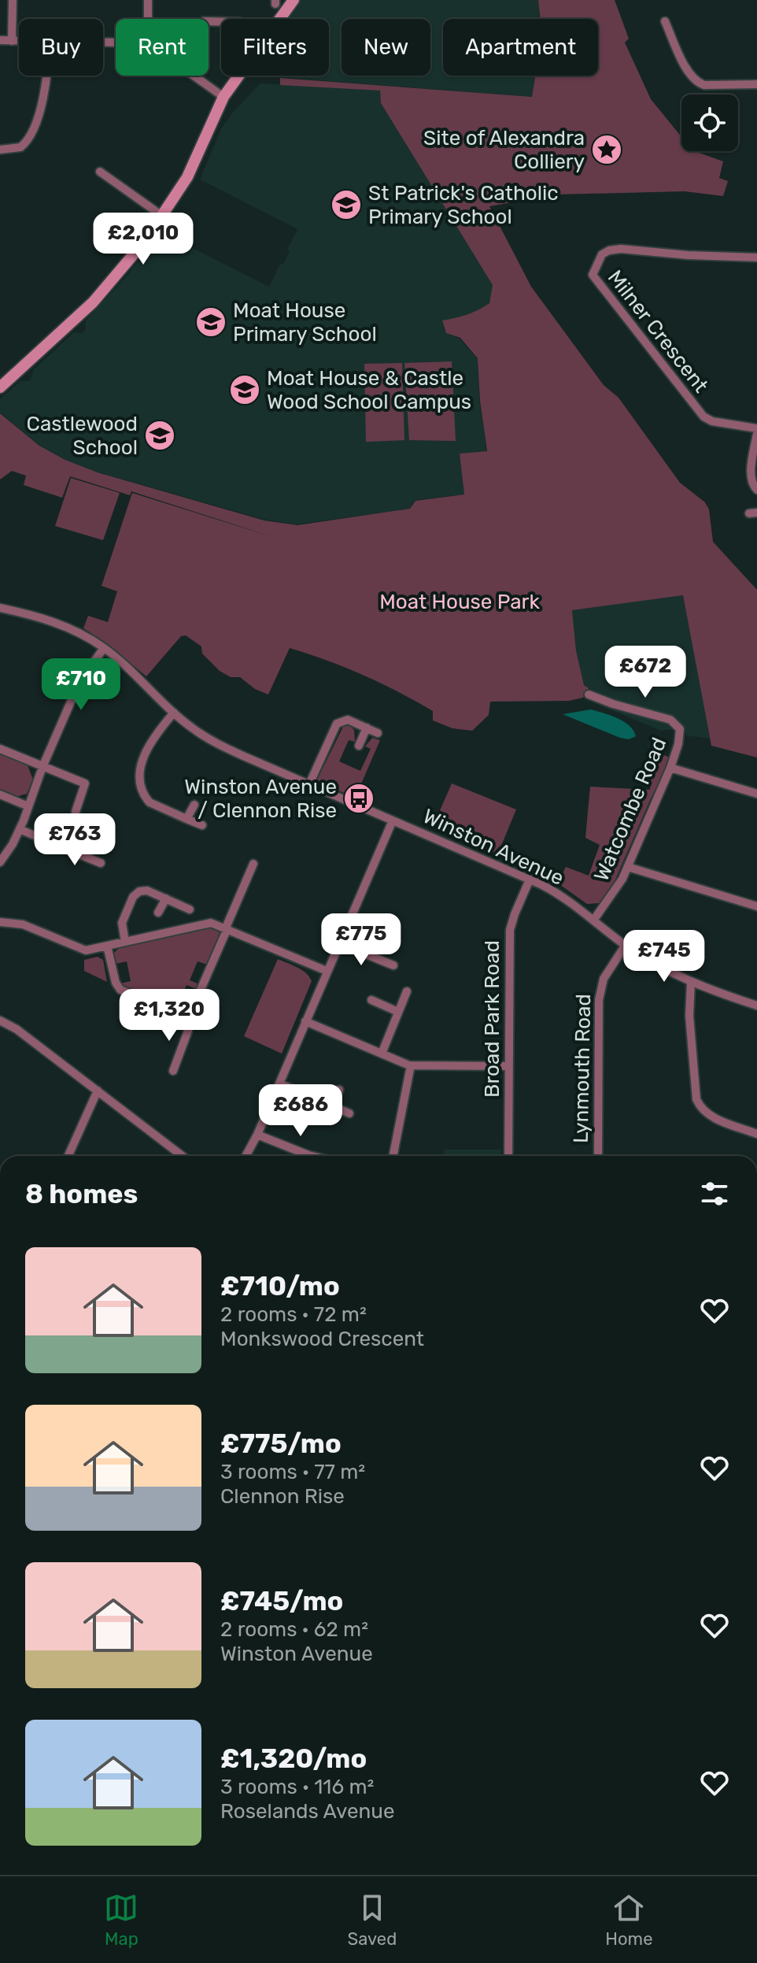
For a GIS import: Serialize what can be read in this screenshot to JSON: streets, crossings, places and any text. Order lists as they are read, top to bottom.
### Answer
{
  "streets": {
    "street": [
      "Milner Crescent",
      "Watcombe Road",
      "Winston Avenue",
      "Broad Park Road",
      "Lynmouth Road"
    ]
  },
  "crossings": [
    ["Watcombe Road", "Winston Avenue"],
    ["Winston Avenue", "Broad Park Road"],
    ["Winston Avenue", "Lynmouth Road"]
  ],
  "parks": ["Moat House Park"],
  "places": {
    "place": ["Site of Alexandra Colliery"],
    "school or university": [
      "St Patrick's Catholic Primary School",
      "Moat House Primary School",
      "Moat House & Castle Wood School Campus",
      "Castlewood School"
    ],
    "bus stop": ["Winston Avenue / Clennon Rise"]
  },
  "page": {
    "chip": [
      "Buy",
      "Rent",
      "Filters",
      "New",
      "Apartment"
    ],
    "price": [
      "£2,010",
      "£672",
      "£710",
      "£763",
      "£775",
      "£745",
      "£1,320",
      "£686"
    ],
    "heading": "8 homes",
    "list": [
      {
        "name": "£710/mo",
        "note": "2 rooms · 72 m² · Monkswood Crescent"
      },
      {
        "name": "£775/mo",
        "note": "3 rooms · 77 m² · Clennon Rise"
      },
      {
        "name": "£745/mo",
        "note": "2 rooms · 62 m² · Winston Avenue"
      },
      {
        "name": "£1,320/mo",
        "note": "3 rooms · 116 m² · Roselands Avenue"
      }
    ],
    "tabs": ["Map", "Saved", "Home"]
  }
}
